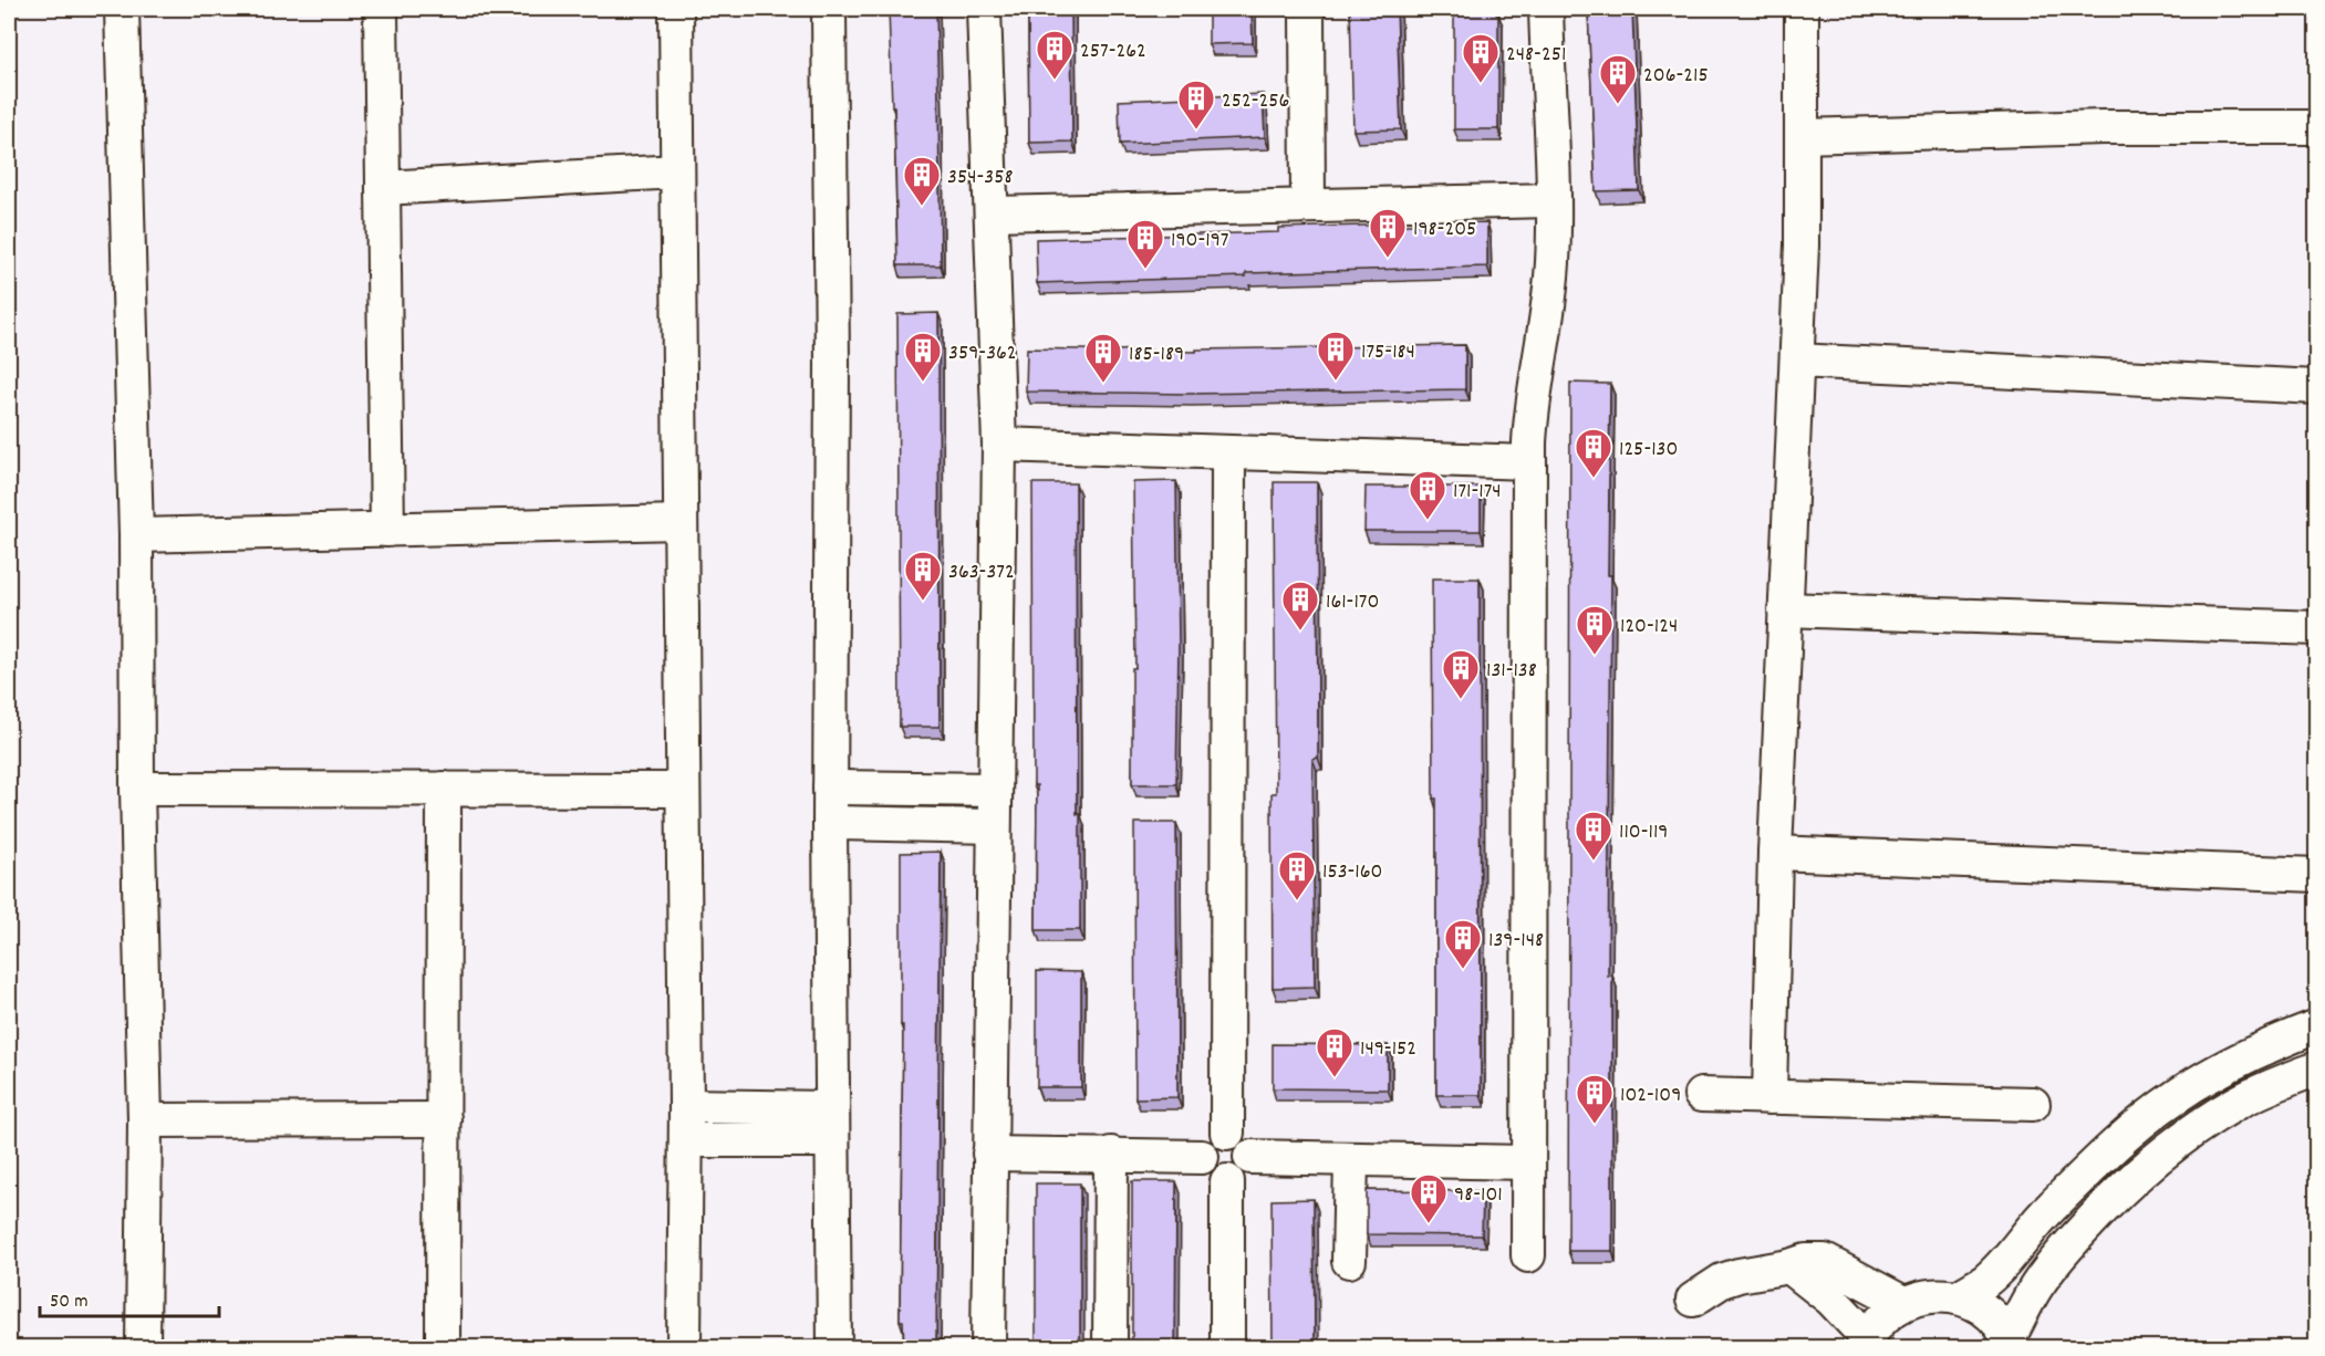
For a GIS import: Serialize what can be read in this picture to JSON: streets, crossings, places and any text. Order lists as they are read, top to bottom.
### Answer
{
  "places": {
    "building": [
      "257-262",
      "248-251",
      "206-215",
      "252-256",
      "354-358",
      "198-205",
      "190-197",
      "175-184",
      "359-362",
      "185-189",
      "125-130",
      "171-174",
      "363-372",
      "161-170",
      "120-124",
      "131-138",
      "110-119",
      "153-160",
      "139-148",
      "149-152",
      "102-109",
      "98-101"
    ]
  },
  "scale_bar": "50 m"
}
